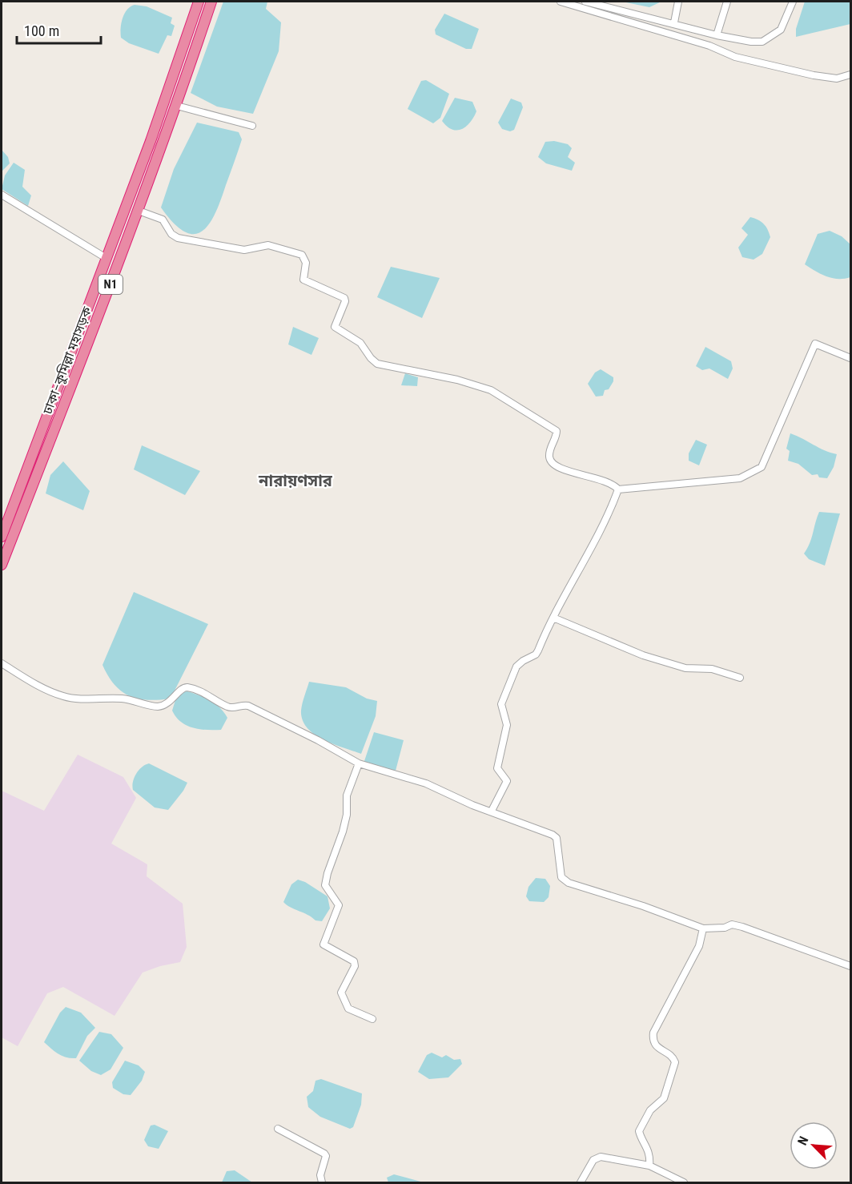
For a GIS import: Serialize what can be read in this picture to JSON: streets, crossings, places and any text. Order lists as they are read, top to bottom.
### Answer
{
  "streets": {
    "highway": ["N1", "ঢাকা–কুমিল্লা মহাসড়ক"]
  },
  "districts": ["নারায়ণসার"],
  "scale_bar": "100 m",
  "north": "top left"
}
